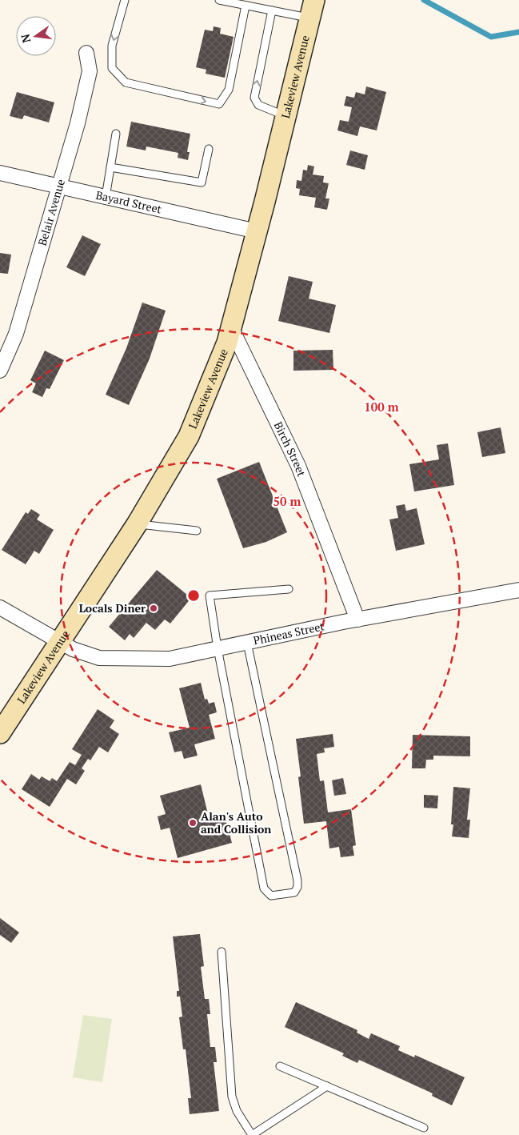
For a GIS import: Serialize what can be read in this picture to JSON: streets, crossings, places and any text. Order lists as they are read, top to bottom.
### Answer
{
  "streets": {
    "main road": ["Lakeview Avenue"],
    "street": [
      "Bayard Street",
      "Belair Avenue",
      "Birch Street",
      "Phineas Street"
    ]
  },
  "crossings": [
    ["Lakeview Avenue", "Bayard Street"],
    ["Lakeview Avenue", "Birch Street"],
    ["Lakeview Avenue", "Phineas Street"],
    ["Bayard Street", "Belair Avenue"],
    ["Birch Street", "Phineas Street"]
  ],
  "places": ["Locals Diner", "Alan's Auto and Collision"],
  "north": "left",
  "rings": ["100 m", "50 m"]
}
